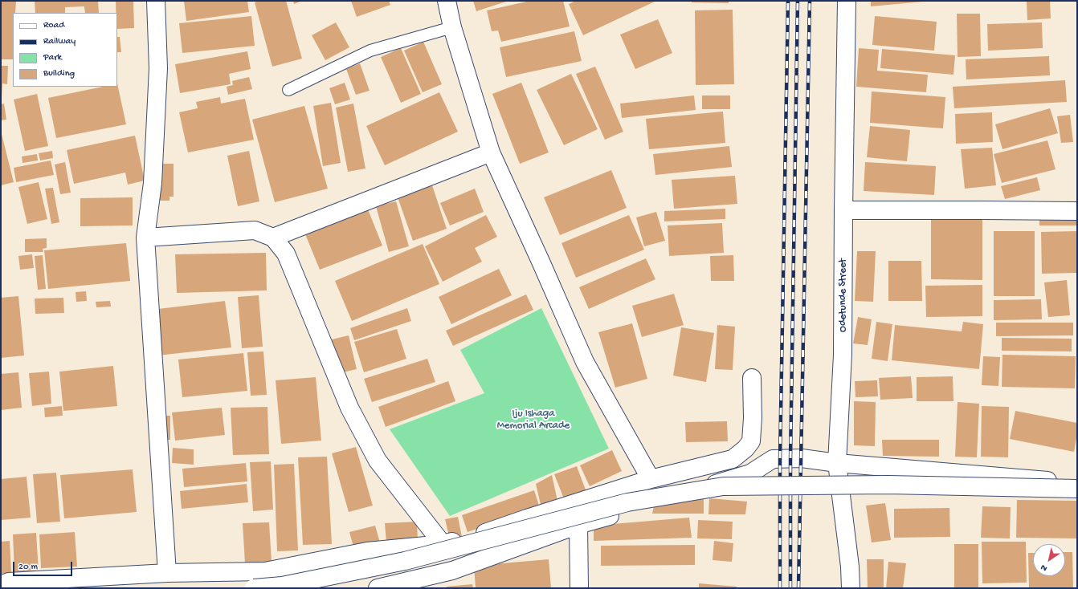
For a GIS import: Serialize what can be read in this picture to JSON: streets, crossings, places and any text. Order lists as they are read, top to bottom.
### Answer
{
  "streets": {
    "street": ["Odetunde Street"]
  },
  "parks": ["Iju Ishaga Memorial Arcade"],
  "legend": [
    "Road",
    "Railway",
    "Park",
    "Building"
  ],
  "scale_bar": "20 m",
  "north": "bottom left"
}
